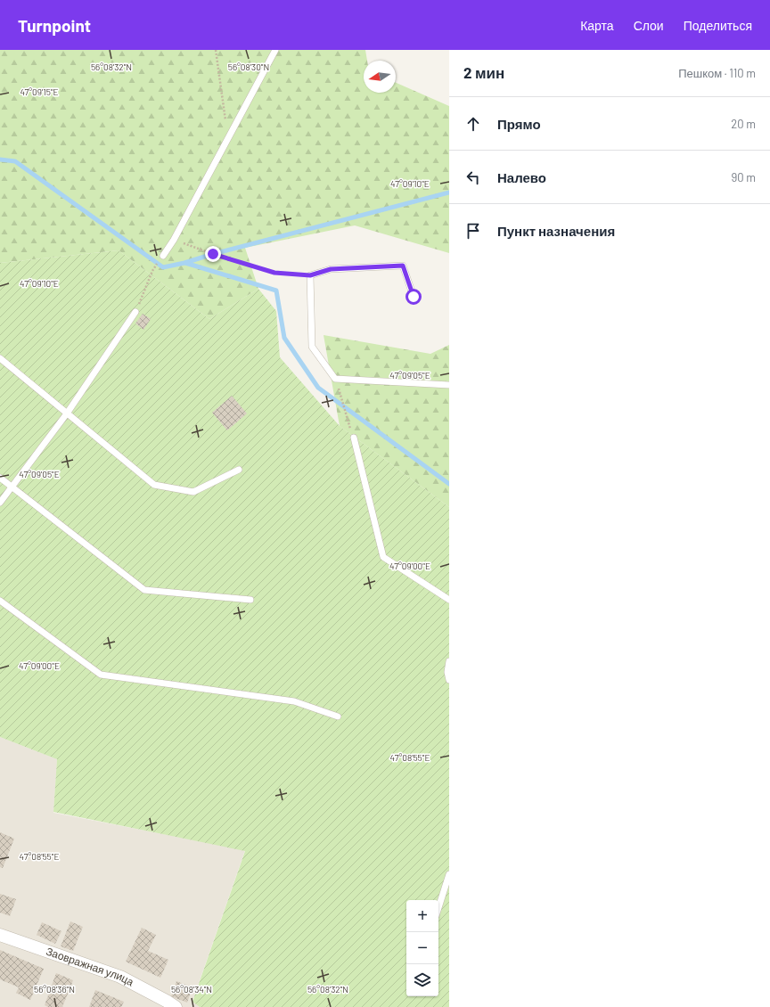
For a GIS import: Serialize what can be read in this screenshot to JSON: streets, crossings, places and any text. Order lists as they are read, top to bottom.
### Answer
{
  "streets": {
    "street": ["Заовражная улица"]
  },
  "north": "left",
  "page": {
    "header": "Turnpoint",
    "nav": ["Карта", "Слои", "Поделиться"],
    "heading": ["2 мин", "Пешком · 110 m"],
    "list": [
      ["Прямо", "20 m"],
      ["Налево", "90 m"],
      "Пункт назначения"
    ],
    "map_buttons": ["+", "−"]
  },
  "coordinates": [
    "56°08'32\"N",
    "56°08'30\"N",
    "47°09'15\"E",
    "47°09'10\"E",
    "47°09'05\"E",
    "47°09'00\"E",
    "47°08'55\"E",
    "56°08'36\"N",
    "56°08'34\"N"
  ]
}
